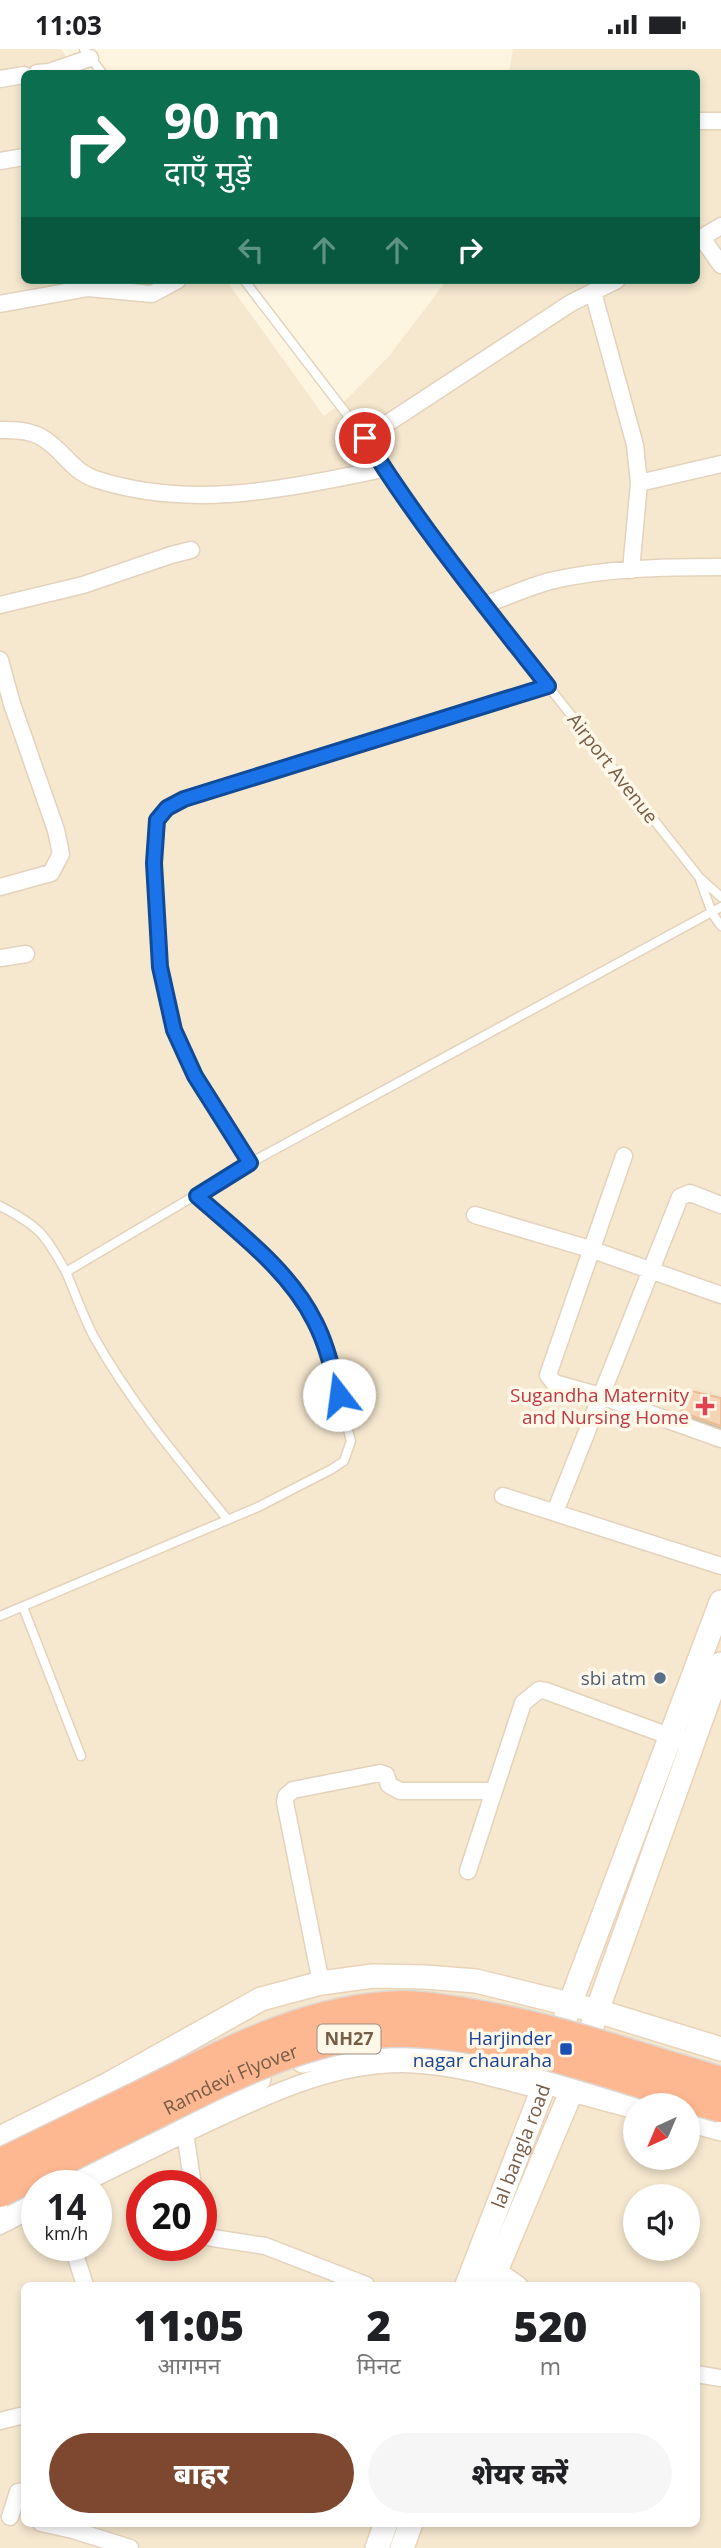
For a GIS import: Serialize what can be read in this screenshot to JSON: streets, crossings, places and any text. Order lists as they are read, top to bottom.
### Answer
{
  "streets": {
    "highway": ["NH27", "Ramdevi Flyover"],
    "main road": ["lal bangla road"],
    "lane": ["Airport Avenue"]
  },
  "places": {
    "health": ["Sugandha Maternity and Nursing Home"],
    "other": ["sbi atm"],
    "transit": ["Harjinder nagar chauraha"]
  },
  "north": "bottom left",
  "page": {
    "status": "11:03",
    "turn": ["90 m", "दाएँ मुड़ें"],
    "speed": "14 km/h",
    "limit": "20",
    "eta": [
      "11:05",
      "आगमन",
      "2",
      "मिनट",
      "520",
      "m"
    ],
    "buttons": ["बाहर", "शेयर करें"]
  }
}
